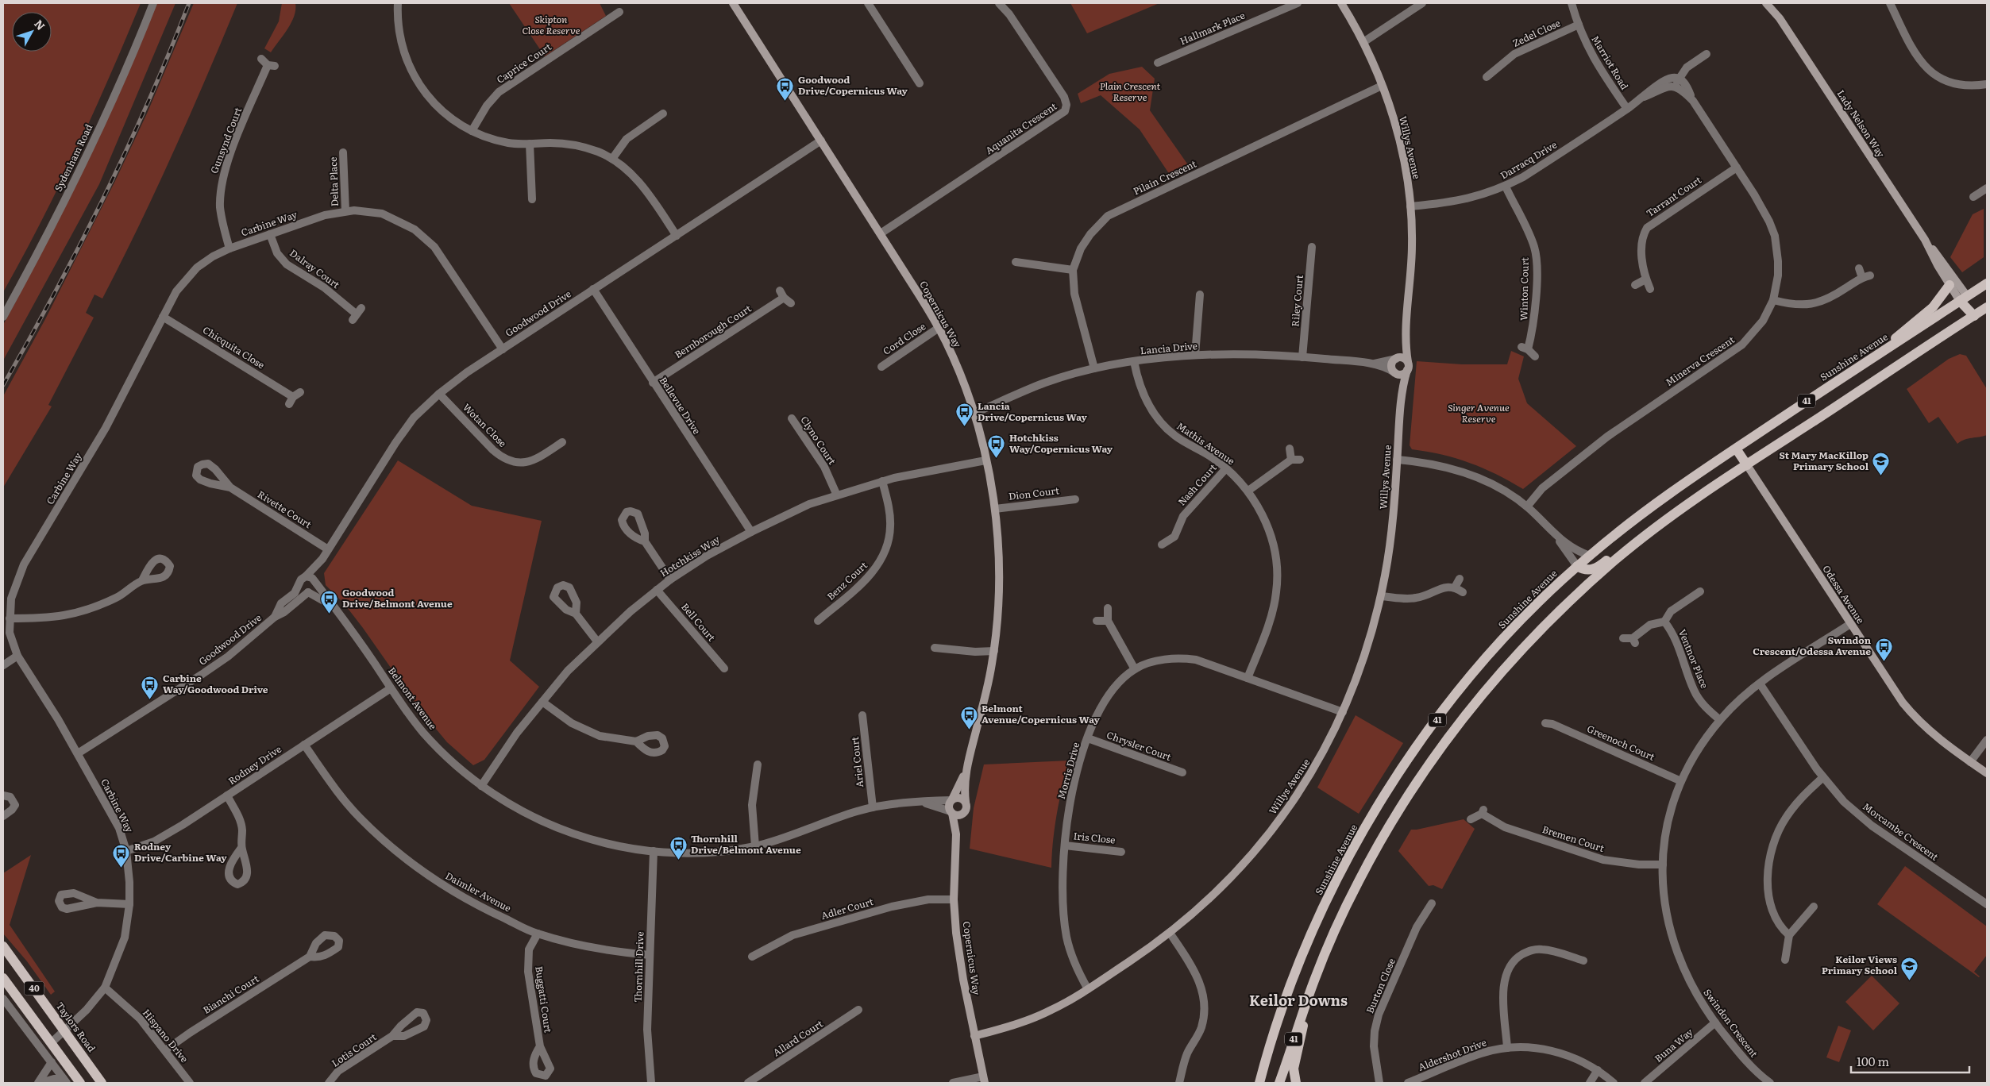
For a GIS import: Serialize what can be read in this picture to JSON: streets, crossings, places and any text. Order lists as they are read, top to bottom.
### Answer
{
  "streets": {
    "main road": [
      "Sunshine Avenue",
      "41",
      "40",
      "Taylors Road"
    ],
    "street": [
      "Hallmark Place",
      "Zedel Close",
      "Marriot Road",
      "Caprice Court",
      "Lady Nelson Way",
      "Aquanita Crescent",
      "Gunsynd Court",
      "Willys Avenue",
      "Sydenham Road",
      "Darracq Drive",
      "Pilain Crescent",
      "Delta Place",
      "Tarrant Court",
      "Carbine Way",
      "Dalray Court",
      "Winton Court",
      "Riley Court",
      "Goodwood Drive",
      "Copernicus Way",
      "Bernborough Court",
      "Cord Close",
      "Chicquita Close",
      "Lancia Drive",
      "Minerva Crescent",
      "Bellevue Drive",
      "Wotan Close",
      "Clyno Court",
      "Mathis Avenue",
      "Nash Court",
      "Dion Court",
      "Rivette Court",
      "Hotchkiss Way",
      "Benz Court",
      "Odessa Avenue",
      "Bell Court",
      "Ventnor Place",
      "Belmont Avenue",
      "Greenoch Court",
      "Chrysler Court",
      "Ariel Court",
      "Rodney Drive",
      "Morris Drive",
      "Morcambe Crescent",
      "Iris Close",
      "Bremen Court",
      "Daimler Avenue",
      "Adler Court",
      "Thornhill Drive",
      "Burton Close",
      "Bianchi Court",
      "Buggatti Court",
      "Swindon Crescent",
      "Hispano Drive",
      "Allard Court",
      "Buna Way",
      "Lotis Court",
      "Aldershot Drive"
    ]
  },
  "crossings": [
    ["Zedel Close", "Marriot Road"],
    ["Marriot Road", "Darracq Drive"],
    ["Lady Nelson Way", "Sunshine Avenue"],
    ["Aquanita Crescent", "Copernicus Way"],
    ["Gunsynd Court", "Carbine Way"],
    ["Willys Avenue", "Darracq Drive"],
    ["Willys Avenue", "Pilain Crescent"],
    ["Willys Avenue", "Copernicus Way"],
    ["Willys Avenue", "Lancia Drive"],
    ["Willys Avenue", "Morris Drive"],
    ["Darracq Drive", "Winton Court"],
    ["Darracq Drive", "Minerva Crescent"],
    ["Pilain Crescent", "Lancia Drive"],
    ["Delta Place", "Carbine Way"],
    ["Tarrant Court", "Minerva Crescent"],
    ["Carbine Way", "Dalray Court"],
    ["Carbine Way", "Goodwood Drive"],
    ["Carbine Way", "Chicquita Close"],
    ["Carbine Way", "Rodney Drive"],
    ["Carbine Way", "40"],
    ["Carbine Way", "Taylors Road"],
    ["Carbine Way", "Hispano Drive"],
    ["Riley Court", "Lancia Drive"],
    ["Goodwood Drive", "Copernicus Way"],
    ["Goodwood Drive", "Bellevue Drive"],
    ["Goodwood Drive", "Wotan Close"],
    ["Goodwood Drive", "Rivette Court"],
    ["Goodwood Drive", "Belmont Avenue"],
    ["Copernicus Way", "Cord Close"],
    ["Copernicus Way", "Lancia Drive"],
    ["Copernicus Way", "Dion Court"],
    ["Copernicus Way", "Hotchkiss Way"],
    ["Copernicus Way", "Belmont Avenue"],
    ["Copernicus Way", "Adler Court"],
    ["Bernborough Court", "Bellevue Drive"],
    ["Lancia Drive", "Mathis Avenue"],
    ["41", "Odessa Avenue"],
    ["Bellevue Drive", "Hotchkiss Way"],
    ["Clyno Court", "Hotchkiss Way"],
    ["Mathis Avenue", "Nash Court"],
    ["Mathis Avenue", "Morris Drive"],
    ["Hotchkiss Way", "Benz Court"],
    ["Hotchkiss Way", "Bell Court"],
    ["Hotchkiss Way", "Belmont Avenue"],
    ["Odessa Avenue", "Swindon Crescent"],
    ["Ventnor Place", "Swindon Crescent"],
    ["Belmont Avenue", "Ariel Court"],
    ["Belmont Avenue", "Rodney Drive"],
    ["Belmont Avenue", "Thornhill Drive"],
    ["Greenoch Court", "Swindon Crescent"],
    ["Chrysler Court", "Morris Drive"],
    ["Rodney Drive", "Daimler Avenue"],
    ["Morris Drive", "Iris Close"],
    ["Morcambe Crescent", "Swindon Crescent"],
    ["Bremen Court", "Swindon Crescent"],
    ["Daimler Avenue", "Thornhill Drive"],
    ["Daimler Avenue", "Buggatti Court"],
    ["Bianchi Court", "Hispano Drive"],
    ["Swindon Crescent", "Buna Way"]
  ],
  "districts": ["Keilor Downs"],
  "parks": ["Skipton Close Reserve", "Plain Crescent Reserve", "Singer Avenue Reserve"],
  "places": {
    "bus stop": [
      "Goodwood Drive/Copernicus Way",
      "Lancia Drive/Copernicus Way",
      "Hotchkiss Way/Copernicus Way",
      "Goodwood Drive/Belmont Avenue",
      "Swindon Crescent/Odessa Avenue",
      "Carbine Way/Goodwood Drive",
      "Belmont Avenue/Copernicus Way",
      "Thornhill Drive/Belmont Avenue",
      "Rodney Drive/Carbine Way"
    ],
    "school or university": ["St Mary MacKillop Primary School", "Keilor Views Primary School"]
  },
  "scale_bar": "100 m",
  "north": "top right"
}
